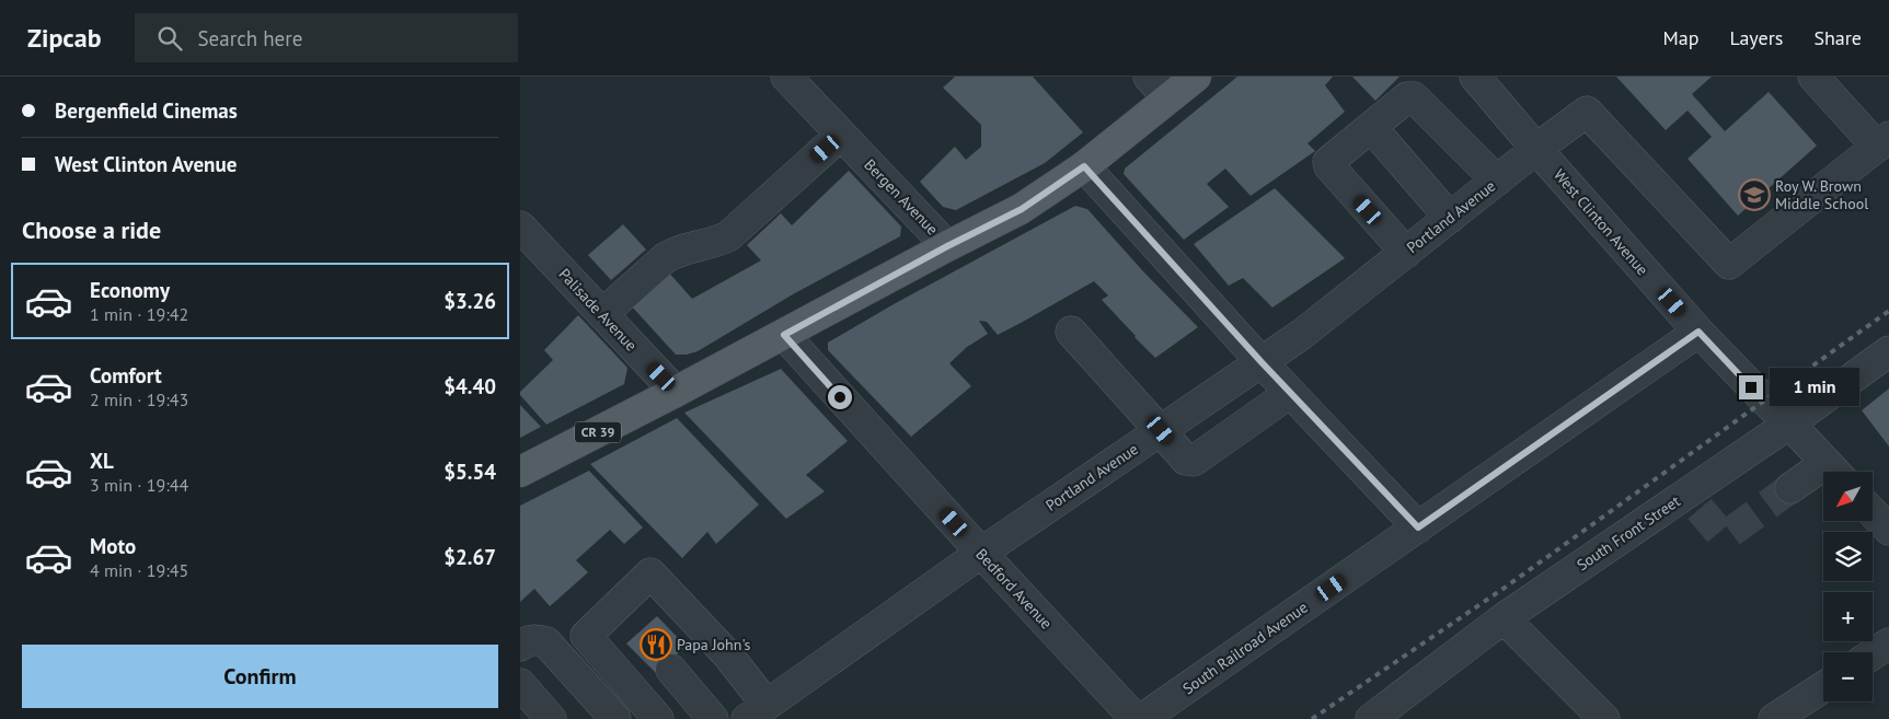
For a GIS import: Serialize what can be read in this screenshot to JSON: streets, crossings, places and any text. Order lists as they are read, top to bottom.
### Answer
{
  "streets": {
    "main road": ["CR 39"],
    "street": [
      "Bergen Avenue",
      "Portland Avenue",
      "West Clinton Avenue",
      "Palisade Avenue",
      "South Front Street",
      "Bedford Avenue",
      "South Railroad Avenue"
    ]
  },
  "crossings": [
    ["Bergen Avenue", "CR 39"],
    ["Portland Avenue", "West Clinton Avenue"],
    ["Portland Avenue", "Bedford Avenue"],
    ["West Clinton Avenue", "South Front Street"],
    ["West Clinton Avenue", "South Railroad Avenue"],
    ["Palisade Avenue", "CR 39"],
    ["CR 39", "Bedford Avenue"]
  ],
  "places": {
    "school or university": ["Roy W. Brown Middle School"],
    "restaurant": ["Papa John's"]
  },
  "north": "bottom left",
  "page": {
    "header": "Zipcab",
    "search": "Search here",
    "nav": ["Map", "Layers", "Share"],
    "banner": ["Bergenfield Cinemas", "West Clinton Avenue"],
    "heading": "Choose a ride",
    "list": [
      {
        "name": "Economy",
        "note": "1 min · 19:42",
        "value": "$3.26"
      },
      {
        "name": "Comfort",
        "note": "2 min · 19:43",
        "value": "$4.40"
      },
      {
        "name": "XL",
        "note": "3 min · 19:44",
        "value": "$5.54"
      },
      {
        "name": "Moto",
        "note": "4 min · 19:45",
        "value": "$2.67"
      }
    ],
    "bubble": "1 min",
    "map_buttons": ["+", "−"],
    "buttons": "Confirm"
  }
}
